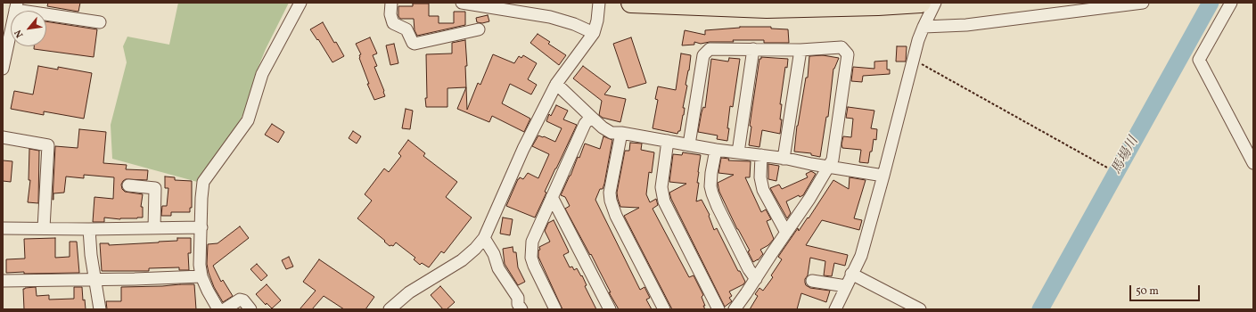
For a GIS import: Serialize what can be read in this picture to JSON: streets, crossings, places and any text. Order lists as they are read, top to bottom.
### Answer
{
  "water": ["馬場川"],
  "scale_bar": "50 m",
  "north": "bottom left"
}
